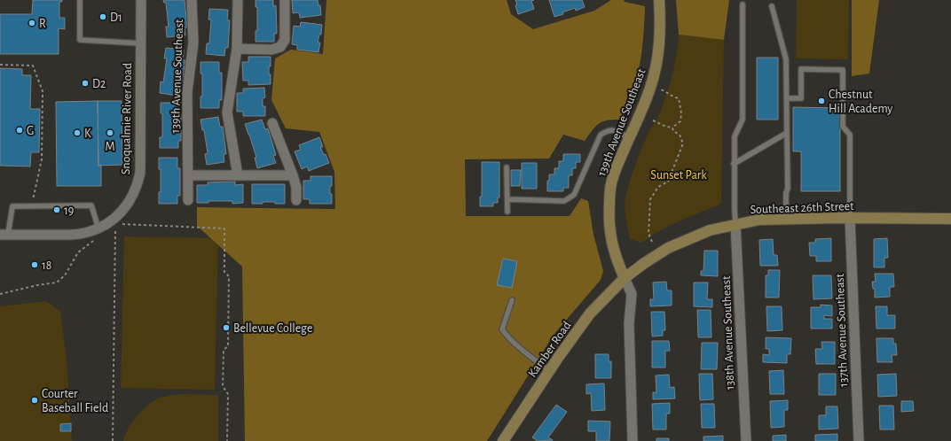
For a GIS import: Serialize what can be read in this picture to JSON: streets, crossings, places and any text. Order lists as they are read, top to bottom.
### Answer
{
  "streets": {
    "street": [
      "139th Avenue Southeast",
      "Snoqualmie River Road",
      "Southeast 26th Street",
      "137th Avenue Southeast",
      "138th Avenue Southeast",
      "Kamber Road"
    ]
  },
  "crossings": [
    ["139th Avenue Southeast", "Southeast 26th Street"],
    ["139th Avenue Southeast", "Kamber Road"],
    ["Southeast 26th Street", "137th Avenue Southeast"],
    ["Southeast 26th Street", "138th Avenue Southeast"],
    ["Southeast 26th Street", "Kamber Road"]
  ],
  "parks": ["Sunset Park"],
  "places": [
    "D1",
    "R",
    "D2",
    "Chestnut Hill Academy",
    "G",
    "K",
    "M",
    "19",
    "18",
    "Bellevue College",
    "Courter Baseball Field"
  ]
}
